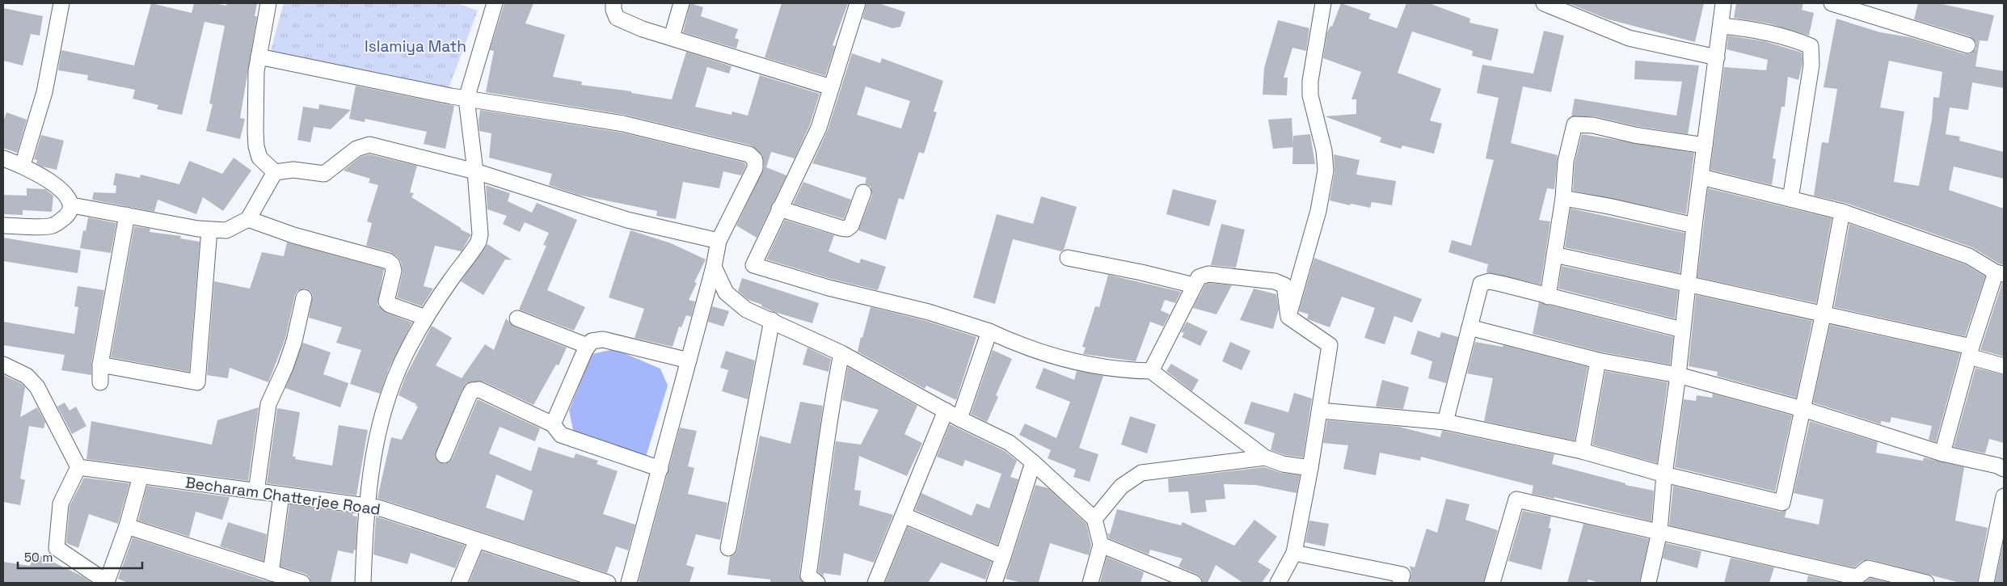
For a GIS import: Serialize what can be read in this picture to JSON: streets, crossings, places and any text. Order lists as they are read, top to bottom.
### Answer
{
  "streets": {
    "street": ["Becharam Chatterjee Road"]
  },
  "parks": ["Islamiya Math"],
  "scale_bar": "50 m"
}
